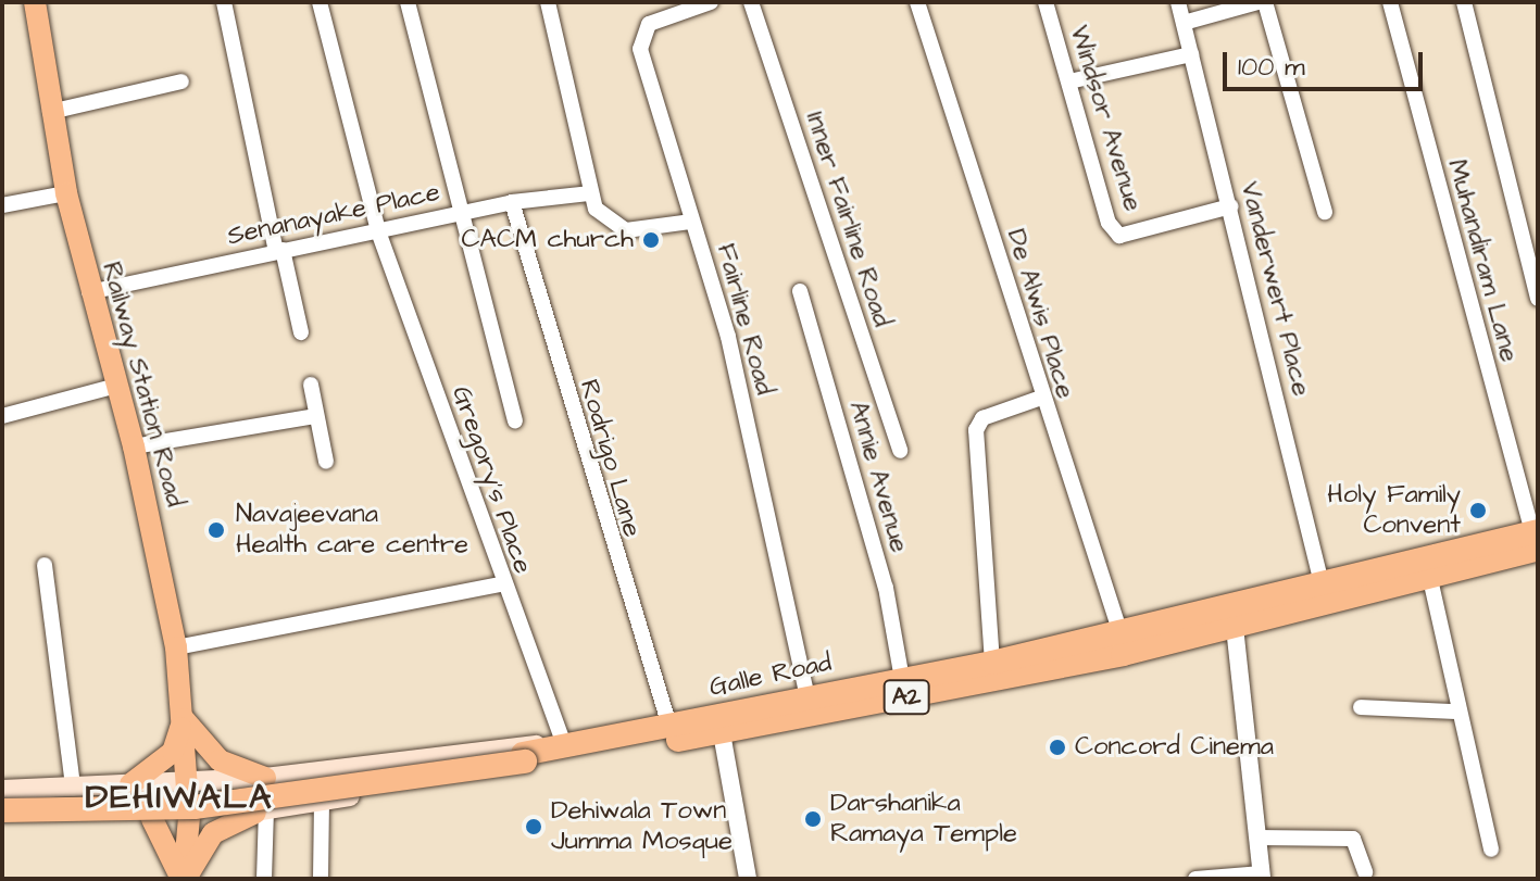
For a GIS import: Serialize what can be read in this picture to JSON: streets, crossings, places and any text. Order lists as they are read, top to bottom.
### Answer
{
  "streets": {
    "highway": ["Galle Road", "A2"],
    "main road": ["Railway Station Road"],
    "street": [
      "Windsor Avenue",
      "Senanayake Place",
      "Inner Fairline Road",
      "Muhandiram Lane",
      "Vanderwert Place",
      "De Alwis Place",
      "Fairline Road",
      "Rodrigo Lane",
      "Annie Avenue",
      "Gregory's Place"
    ]
  },
  "crossings": [
    ["Windsor Avenue", "Vanderwert Place"],
    ["Senanayake Place", "Railway Station Road"],
    ["Senanayake Place", "Rodrigo Lane"],
    ["Senanayake Place", "Gregory's Place"],
    ["Muhandiram Lane", "Galle Road"],
    ["Vanderwert Place", "Galle Road"],
    ["De Alwis Place", "Galle Road"],
    ["Fairline Road", "Galle Road"],
    ["Rodrigo Lane", "Galle Road"],
    ["Annie Avenue", "Galle Road"],
    ["Gregory's Place", "Galle Road"]
  ],
  "districts": ["DEHIWALA"],
  "places": [
    "CACM church",
    "Holy Family Convent",
    "Navajeevana Health care centre",
    "Concord Cinema",
    "Darshanika Ramaya Temple",
    "Dehiwala Town Jumma Mosque"
  ],
  "scale_bar": "100 m"
}
